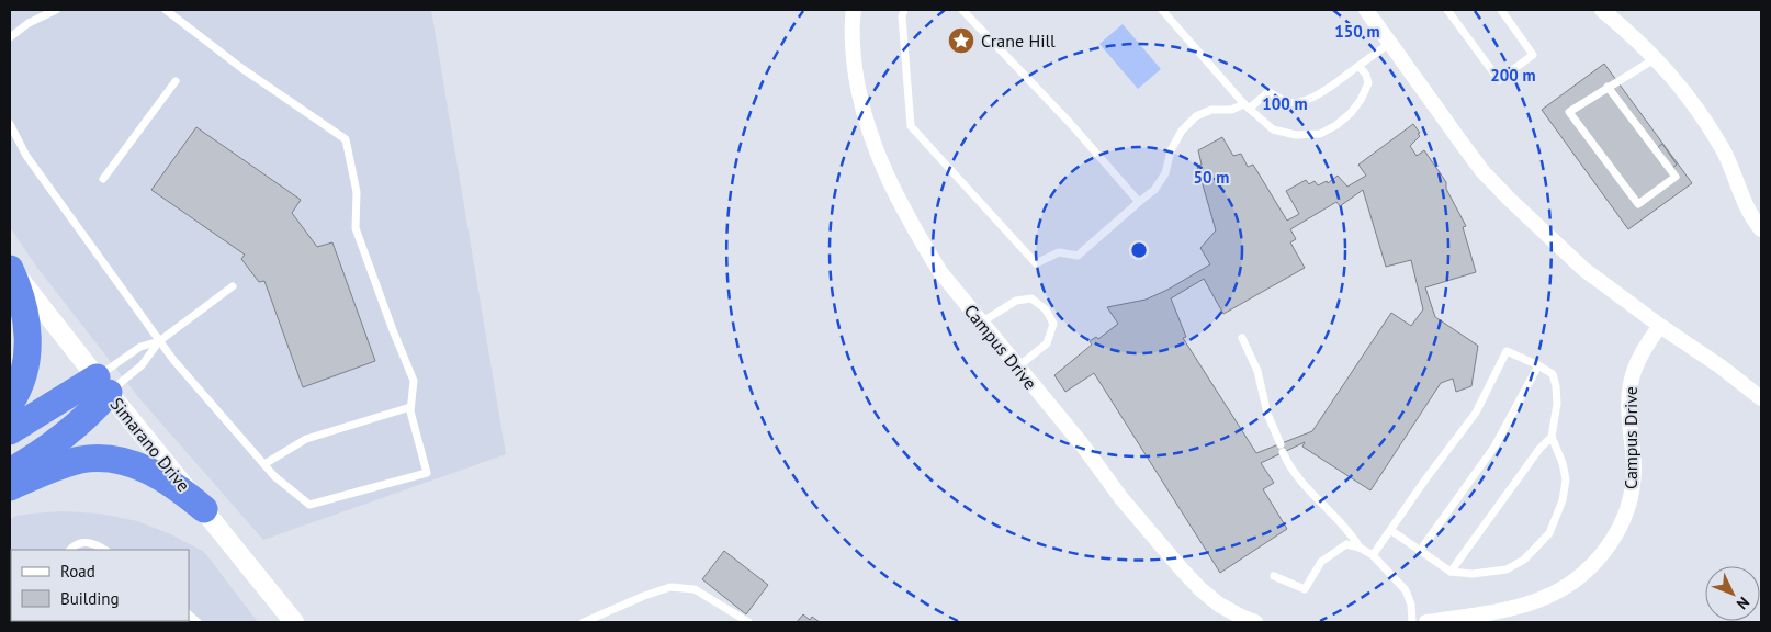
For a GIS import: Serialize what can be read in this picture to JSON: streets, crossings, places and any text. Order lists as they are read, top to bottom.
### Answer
{
  "streets": {
    "street": ["Campus Drive", "Simarano Drive"]
  },
  "places": {
    "place": ["Crane Hill"]
  },
  "legend": ["Road", "Building"],
  "north": "bottom right",
  "rings": [
    "150 m",
    "200 m",
    "100 m",
    "50 m"
  ]
}
